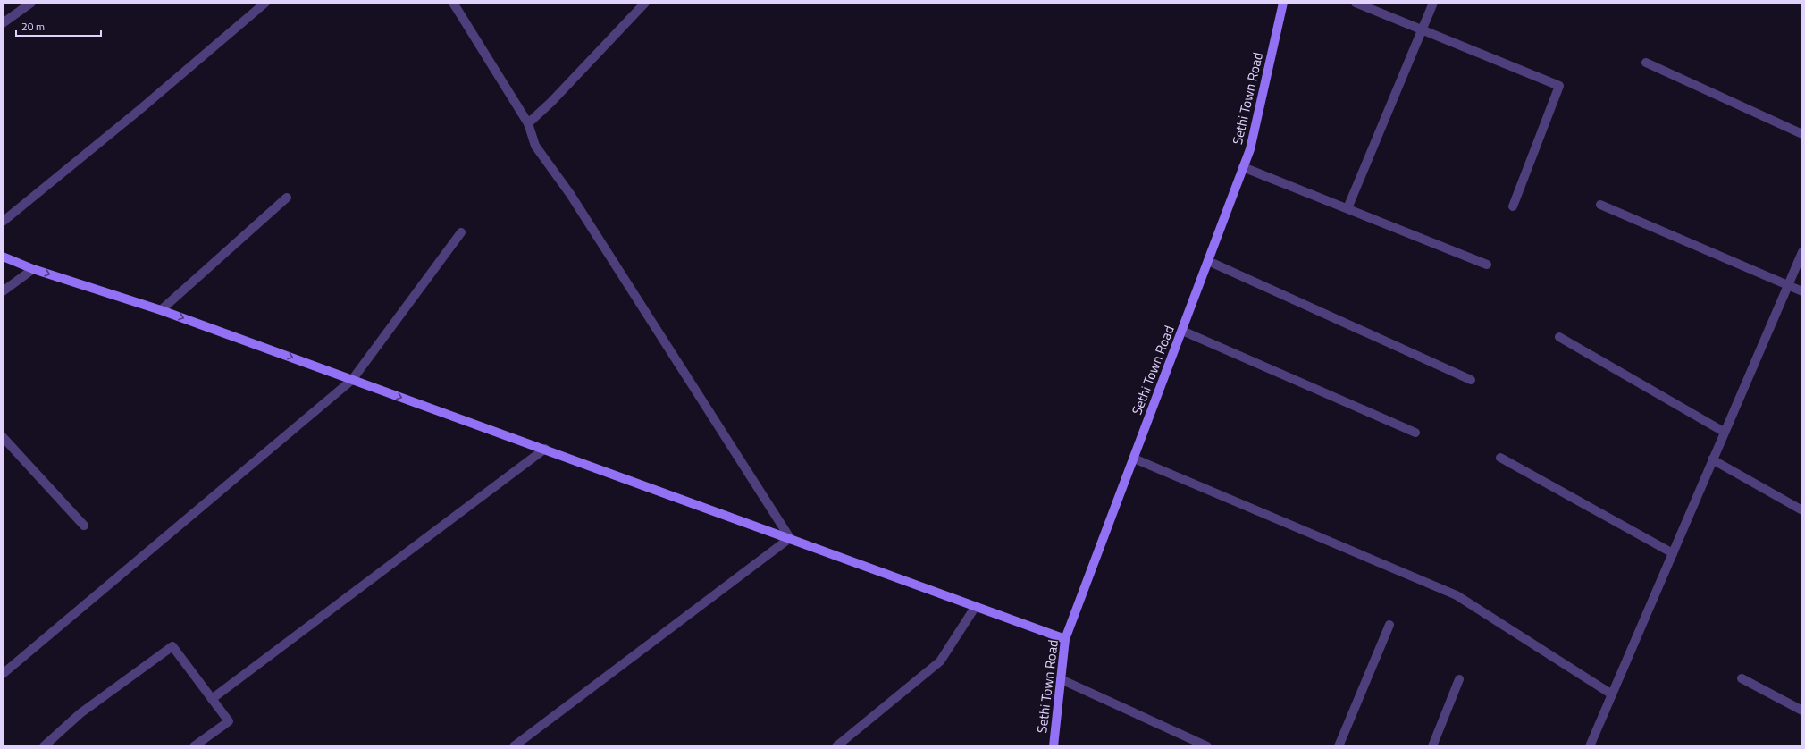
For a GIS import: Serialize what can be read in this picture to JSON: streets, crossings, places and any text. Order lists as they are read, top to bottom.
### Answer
{
  "streets": {
    "street": ["Sethi Town Road"]
  },
  "scale_bar": "20 m"
}
